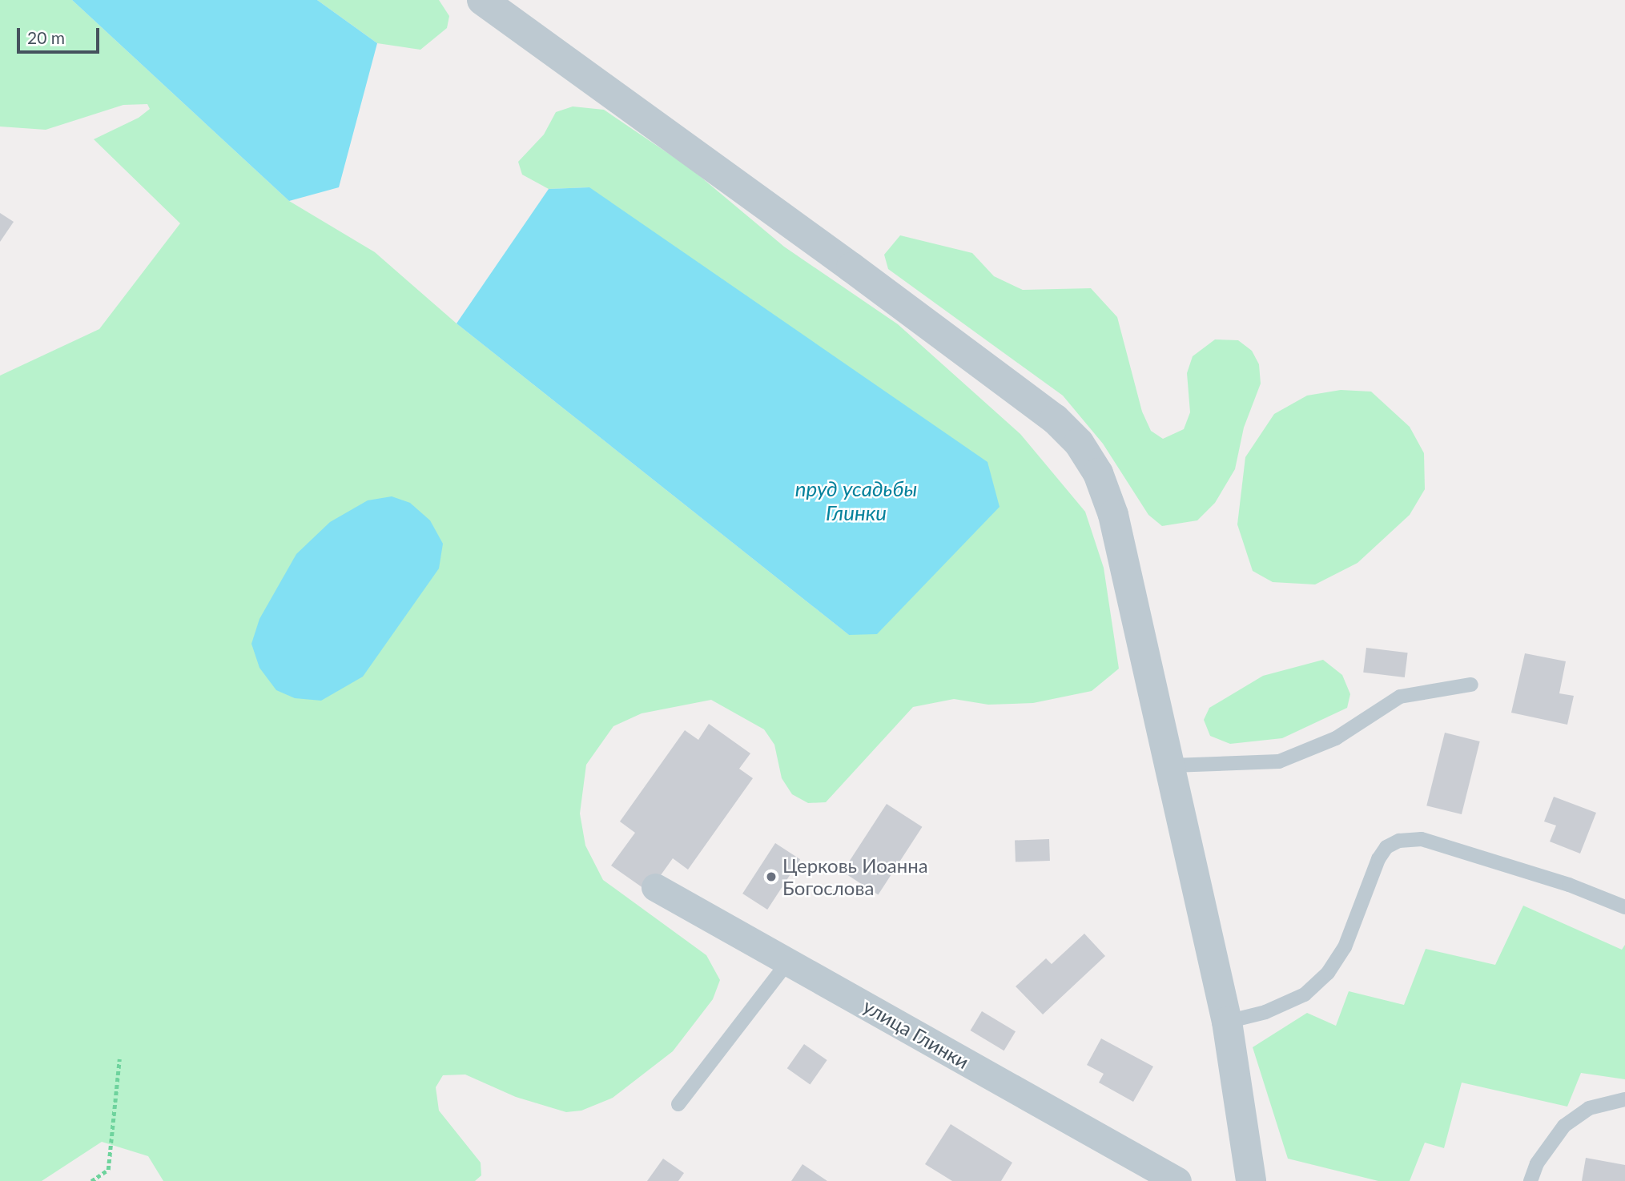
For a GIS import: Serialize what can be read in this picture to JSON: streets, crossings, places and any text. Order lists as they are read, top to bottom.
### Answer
{
  "streets": {
    "street": ["улица Глинки"]
  },
  "water": ["пруд усадьбы Глинки"],
  "places": ["Церковь Иоанна Богослова"],
  "scale_bar": "20 m"
}
